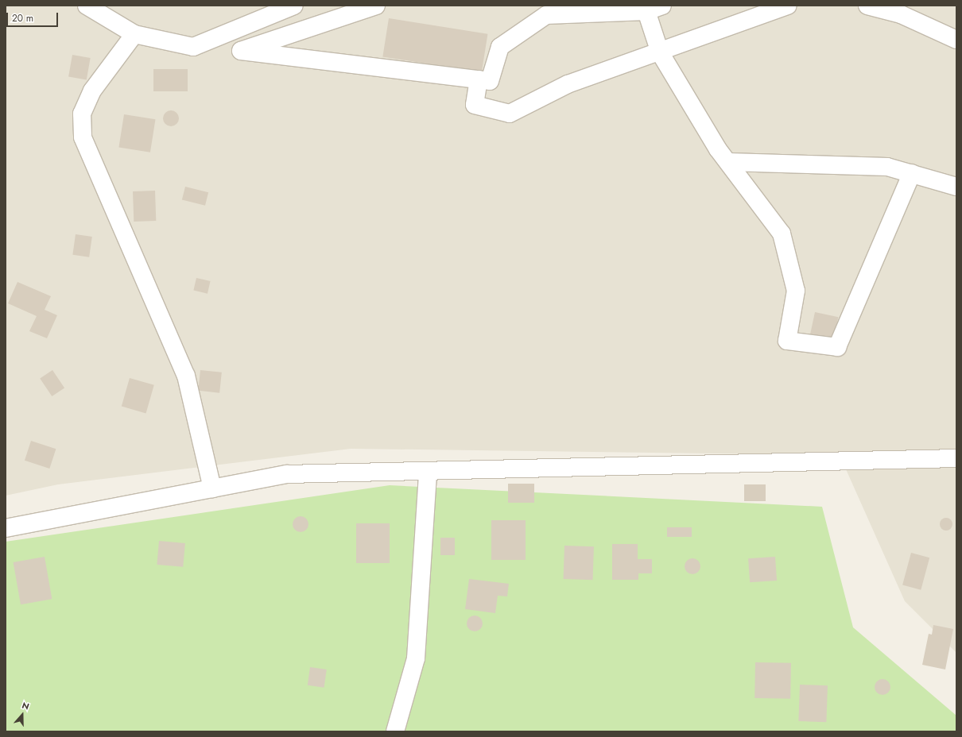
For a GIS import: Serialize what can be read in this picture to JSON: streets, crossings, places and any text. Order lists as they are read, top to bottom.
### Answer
{
  "scale_bar": "20 m",
  "north": "top"
}
